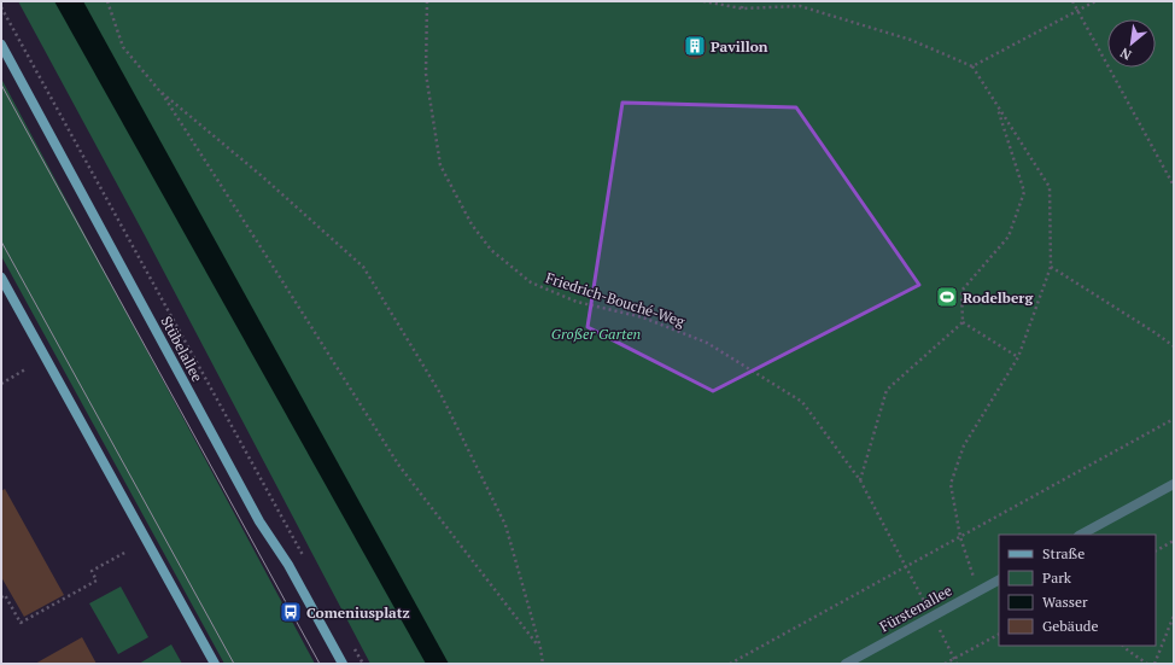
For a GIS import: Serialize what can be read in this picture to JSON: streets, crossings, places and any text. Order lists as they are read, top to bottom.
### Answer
{
  "streets": {
    "main road": ["Stübelallee"],
    "street": ["Fürstenallee"],
    "path": ["Friedrich-Bouché-Weg"]
  },
  "crossings": [
    ["Friedrich-Bouché-Weg", "Fürstenallee"]
  ],
  "parks": ["Großer Garten"],
  "places": {
    "building": ["Pavillon"],
    "sports": ["Rodelberg"],
    "bus stop": ["Comeniusplatz"]
  },
  "legend": [
    "Straße",
    "Park",
    "Wasser",
    "Gebäude"
  ],
  "north": "bottom left"
}
